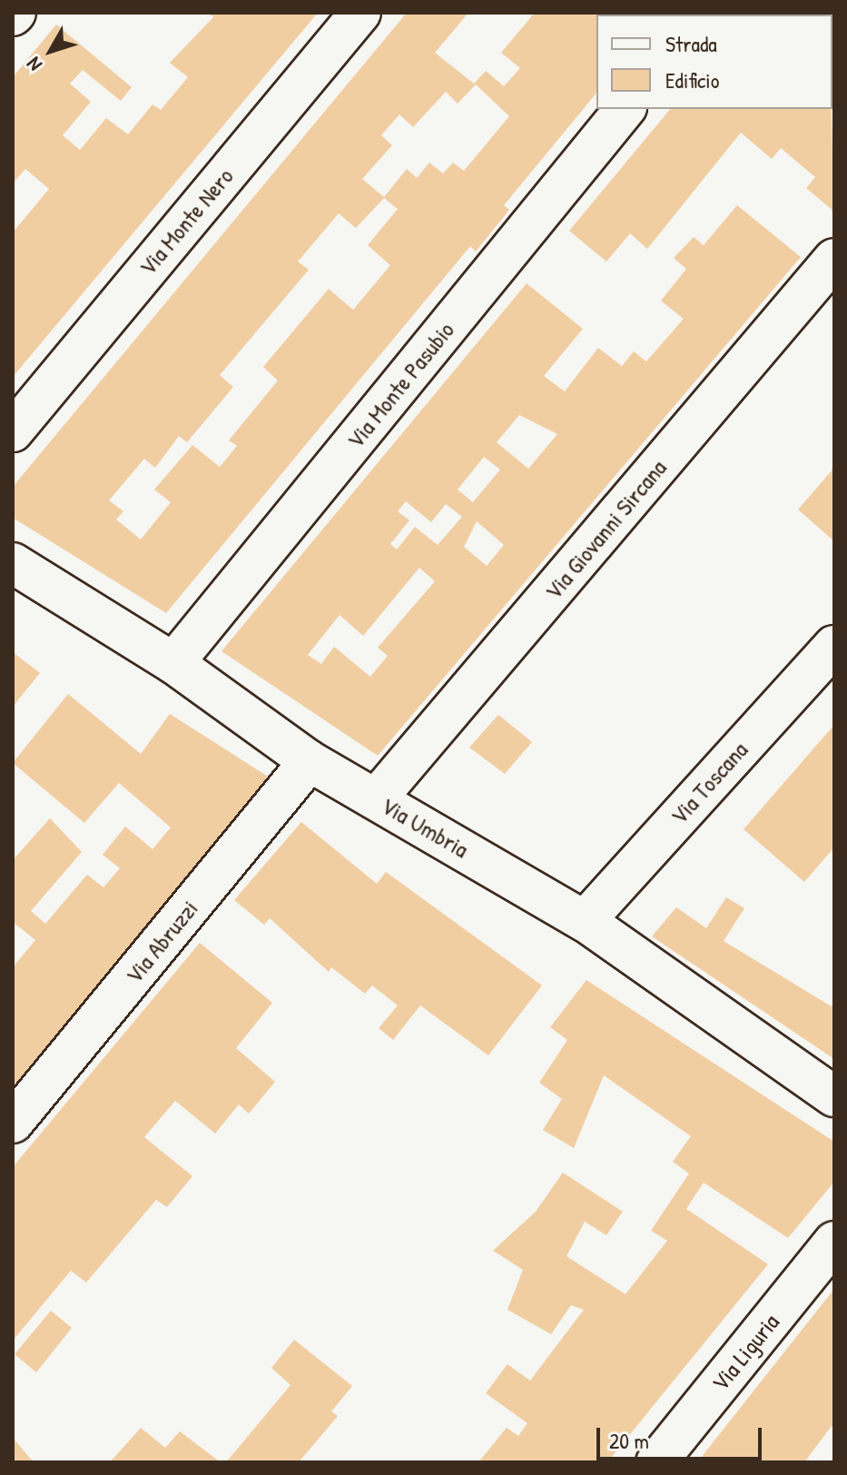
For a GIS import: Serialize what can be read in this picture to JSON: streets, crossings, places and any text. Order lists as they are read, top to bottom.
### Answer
{
  "streets": {
    "street": [
      "Via Monte Nero",
      "Via Monte Pasubio",
      "Via Giovanni Sircana",
      "Via Toscana",
      "Via Umbria",
      "Via Abruzzi",
      "Via Liguria"
    ]
  },
  "crossings": [
    ["Via Monte Pasubio", "Via Umbria"],
    ["Via Giovanni Sircana", "Via Umbria"],
    ["Via Toscana", "Via Umbria"],
    ["Via Umbria", "Via Abruzzi"]
  ],
  "legend": ["Strada", "Edificio"],
  "scale_bar": "20 m",
  "north": "bottom left"
}
